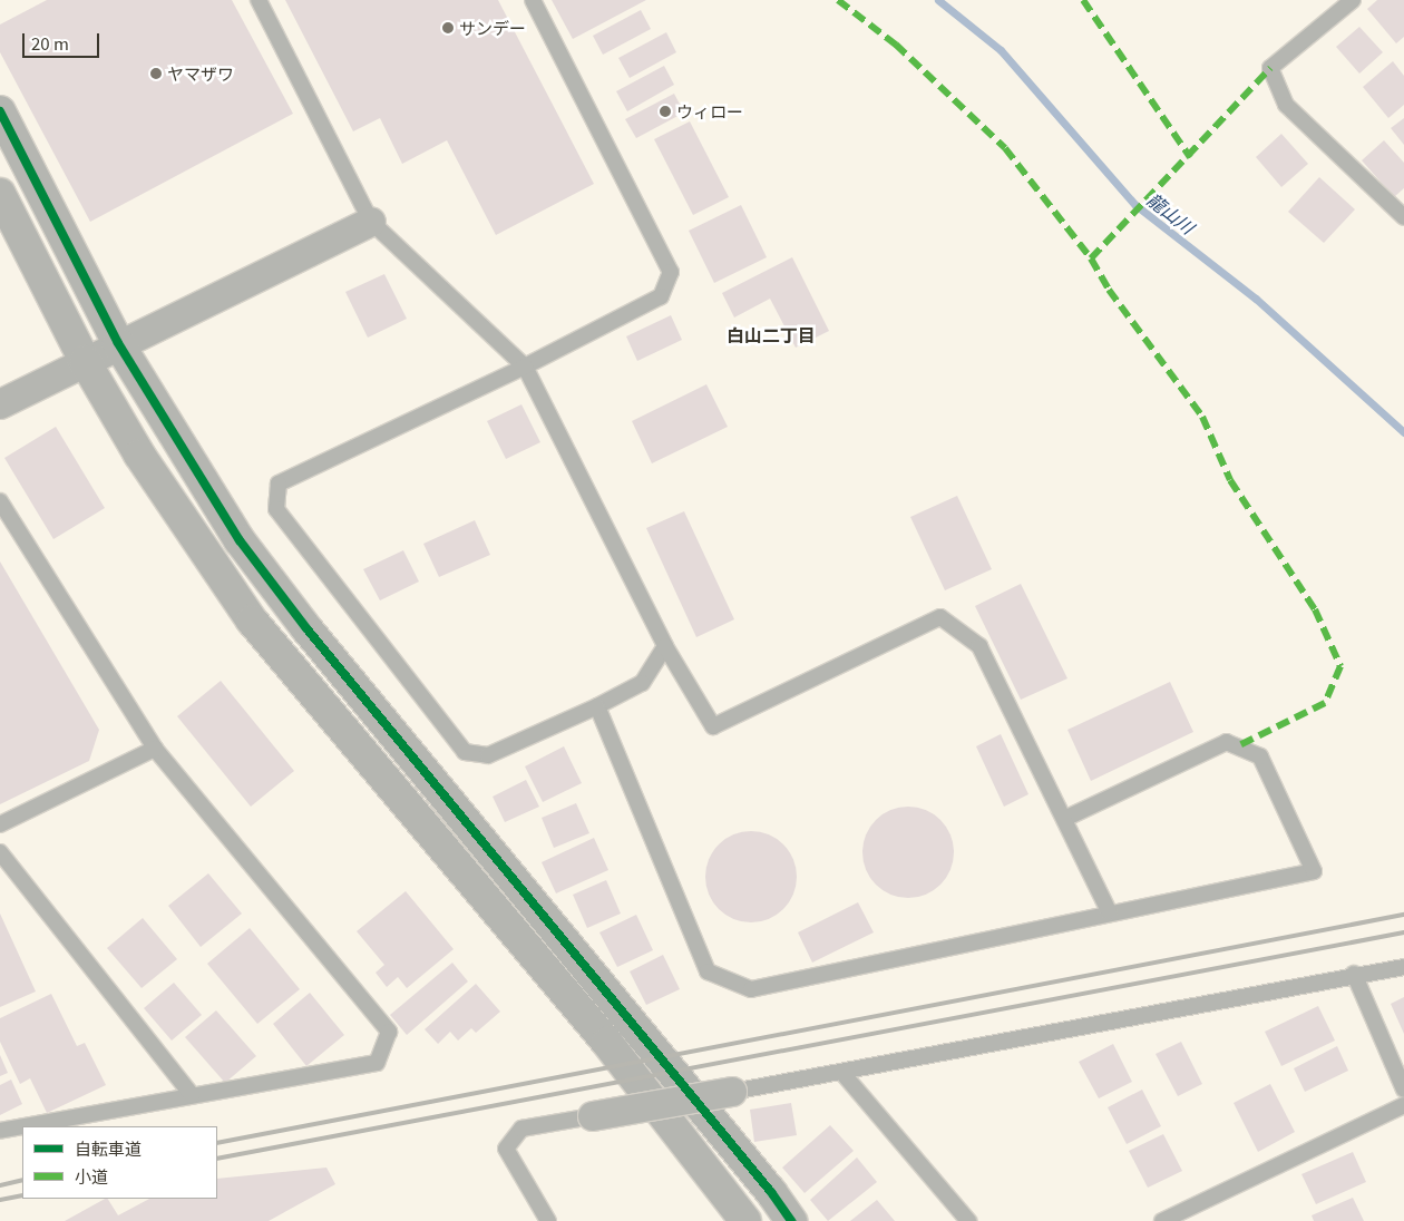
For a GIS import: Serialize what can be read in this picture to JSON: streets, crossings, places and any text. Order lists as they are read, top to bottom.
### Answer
{
  "districts": ["白山二丁目"],
  "water": ["龍山川"],
  "places": ["サンデー", "ヤマザワ", "ウィロー"],
  "legend": ["自転車道", "小道"],
  "scale_bar": "20 m"
}
